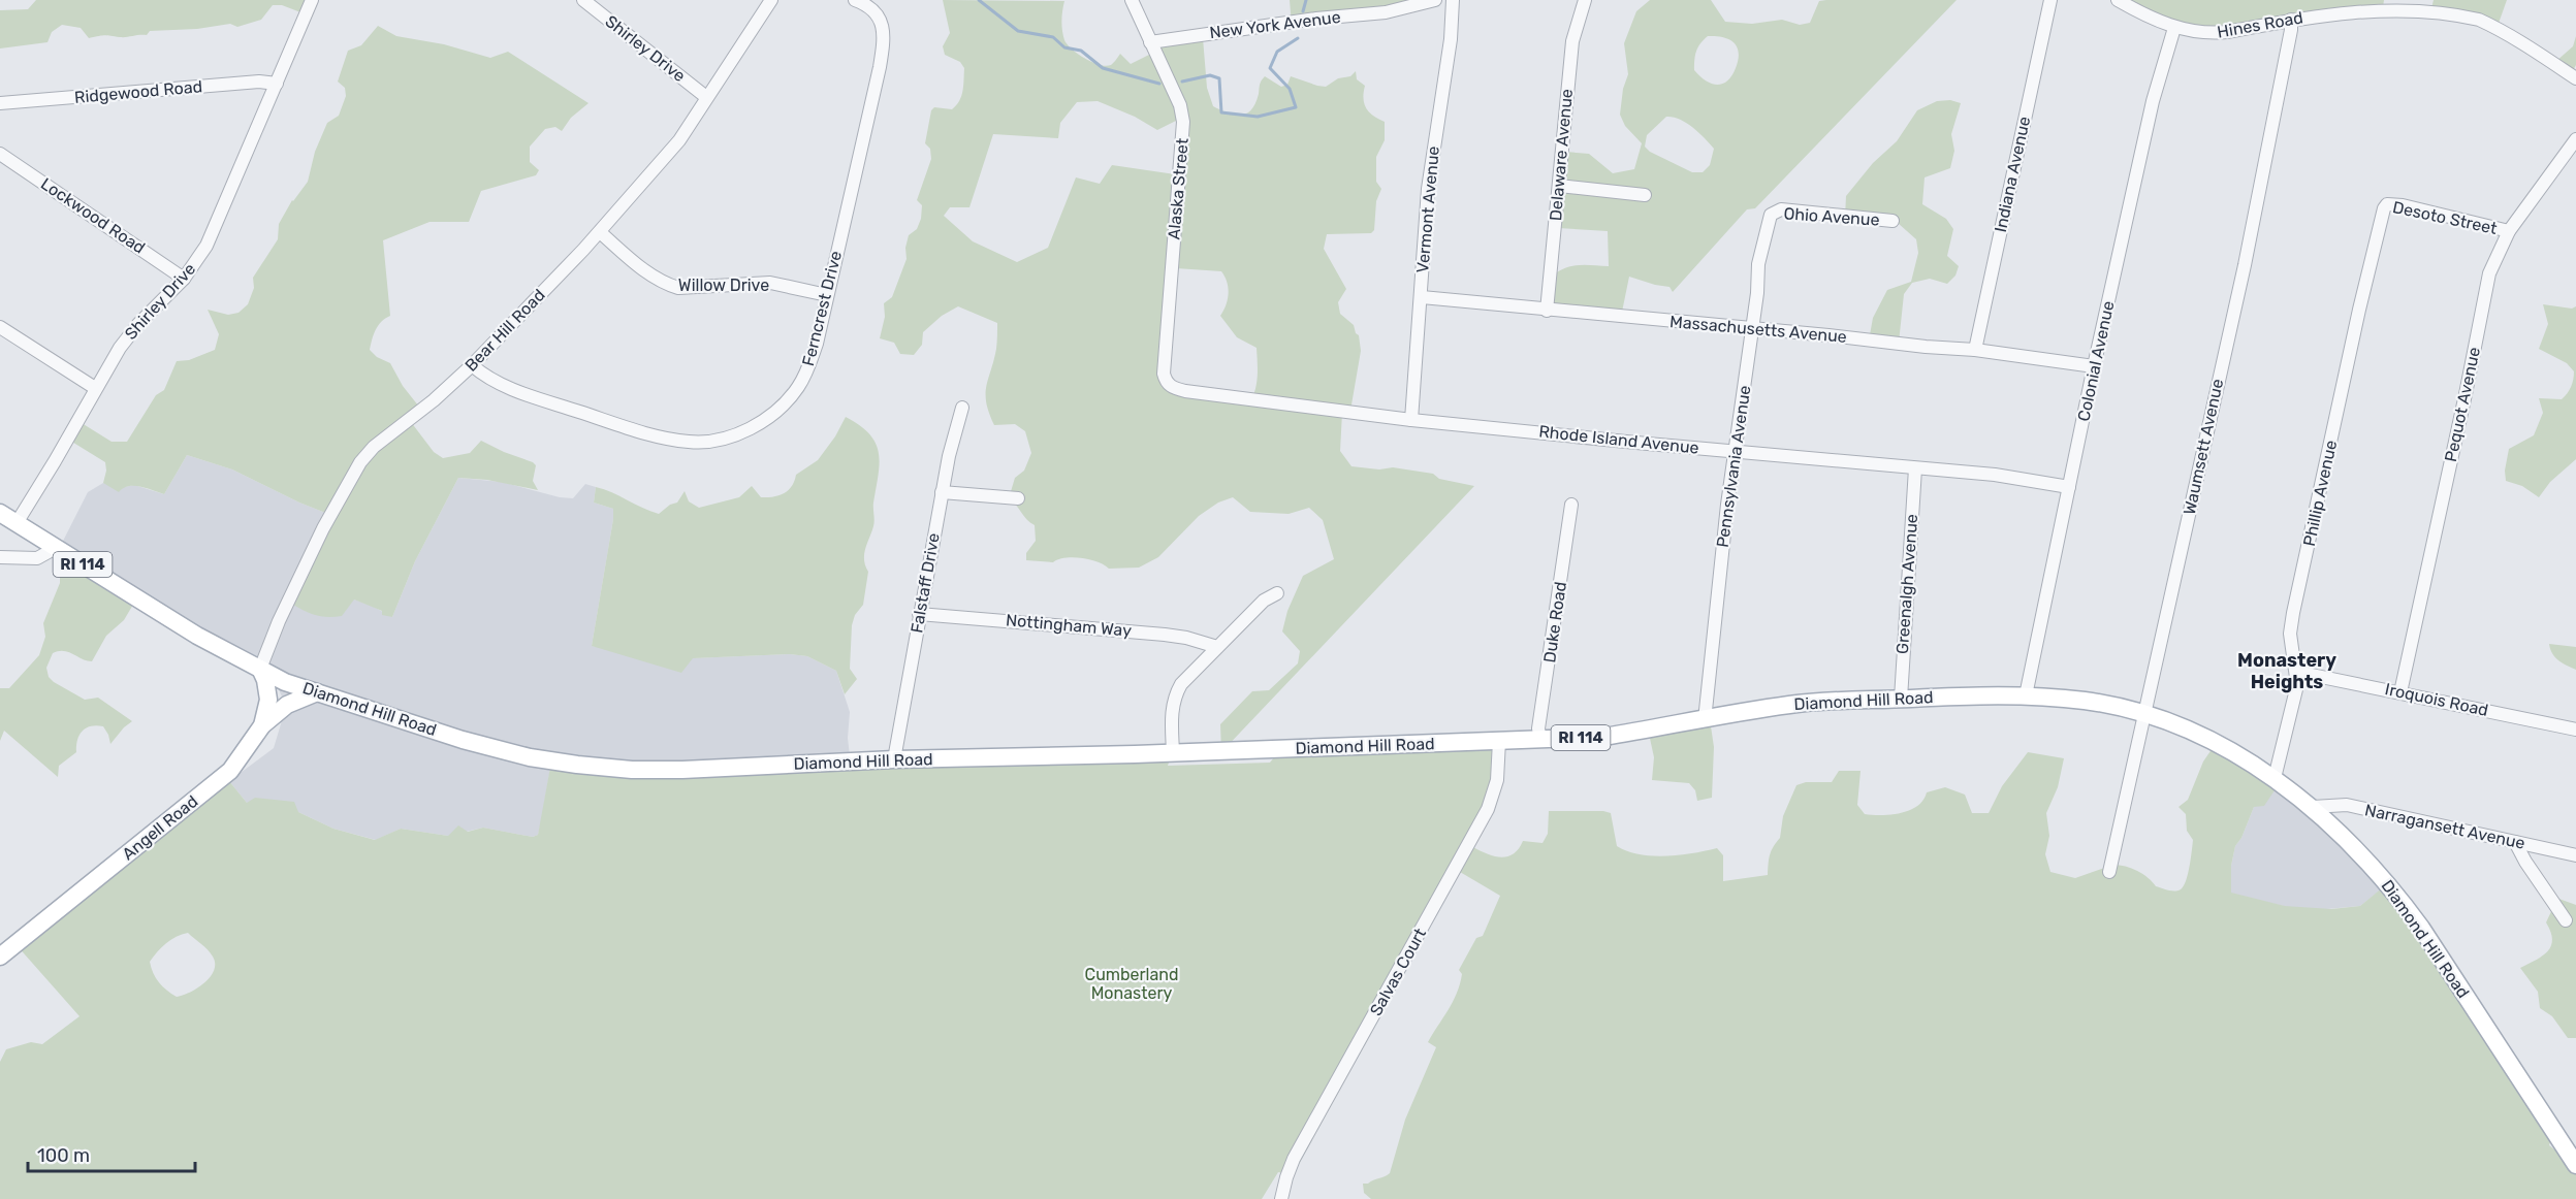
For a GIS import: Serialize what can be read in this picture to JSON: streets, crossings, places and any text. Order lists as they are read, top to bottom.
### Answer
{
  "streets": {
    "main road": ["RI 114", "Diamond Hill Road", "Angell Road"],
    "street": [
      "New York Avenue",
      "Hines Road",
      "Shirley Drive",
      "Ridgewood Road",
      "Delaware Avenue",
      "Indiana Avenue",
      "Alaska Street",
      "Vermont Avenue",
      "Lockwood Road",
      "Ohio Avenue",
      "Desoto Street",
      "Willow Drive",
      "Ferncrest Drive",
      "Massachusetts Avenue",
      "Bear Hill Road",
      "Colonial Avenue",
      "Pequot Avenue",
      "Rhode Island Avenue",
      "Waumsett Avenue",
      "Pennsylvania Avenue",
      "Phillip Avenue",
      "Falstaff Drive",
      "Greenalgh Avenue",
      "Duke Road",
      "Nottingham Way",
      "Iroquois Road",
      "Narragansett Avenue",
      "Salvas Court"
    ]
  },
  "crossings": [
    ["New York Avenue", "Alaska Street"],
    ["Hines Road", "Colonial Avenue"],
    ["Hines Road", "Waumsett Avenue"],
    ["Shirley Drive", "Ridgewood Road"],
    ["Shirley Drive", "Lockwood Road"],
    ["Shirley Drive", "Bear Hill Road"],
    ["Shirley Drive", "Diamond Hill Road"],
    ["Delaware Avenue", "Massachusetts Avenue"],
    ["Indiana Avenue", "Massachusetts Avenue"],
    ["Alaska Street", "Rhode Island Avenue"],
    ["Vermont Avenue", "Massachusetts Avenue"],
    ["Vermont Avenue", "Rhode Island Avenue"],
    ["Ohio Avenue", "Pennsylvania Avenue"],
    ["Desoto Street", "Pequot Avenue"],
    ["Desoto Street", "Phillip Avenue"],
    ["Willow Drive", "Ferncrest Drive"],
    ["Willow Drive", "Bear Hill Road"],
    ["Ferncrest Drive", "Bear Hill Road"],
    ["Massachusetts Avenue", "Colonial Avenue"],
    ["Massachusetts Avenue", "Pennsylvania Avenue"],
    ["Bear Hill Road", "Diamond Hill Road"],
    ["Bear Hill Road", "Angell Road"],
    ["Colonial Avenue", "Rhode Island Avenue"],
    ["Colonial Avenue", "Diamond Hill Road"],
    ["Pequot Avenue", "Iroquois Road"],
    ["Rhode Island Avenue", "Pennsylvania Avenue"],
    ["Rhode Island Avenue", "Greenalgh Avenue"],
    ["Waumsett Avenue", "Diamond Hill Road"],
    ["Pennsylvania Avenue", "Diamond Hill Road"],
    ["Phillip Avenue", "Iroquois Road"],
    ["Phillip Avenue", "Diamond Hill Road"],
    ["Falstaff Drive", "Nottingham Way"],
    ["Falstaff Drive", "Diamond Hill Road"],
    ["Greenalgh Avenue", "Diamond Hill Road"],
    ["Duke Road", "Diamond Hill Road"],
    ["Diamond Hill Road", "Narragansett Avenue"],
    ["Diamond Hill Road", "Angell Road"],
    ["Diamond Hill Road", "Salvas Court"]
  ],
  "districts": ["Monastery Heights"],
  "parks": ["Cumberland Monastery"],
  "scale_bar": "100 m"
}
